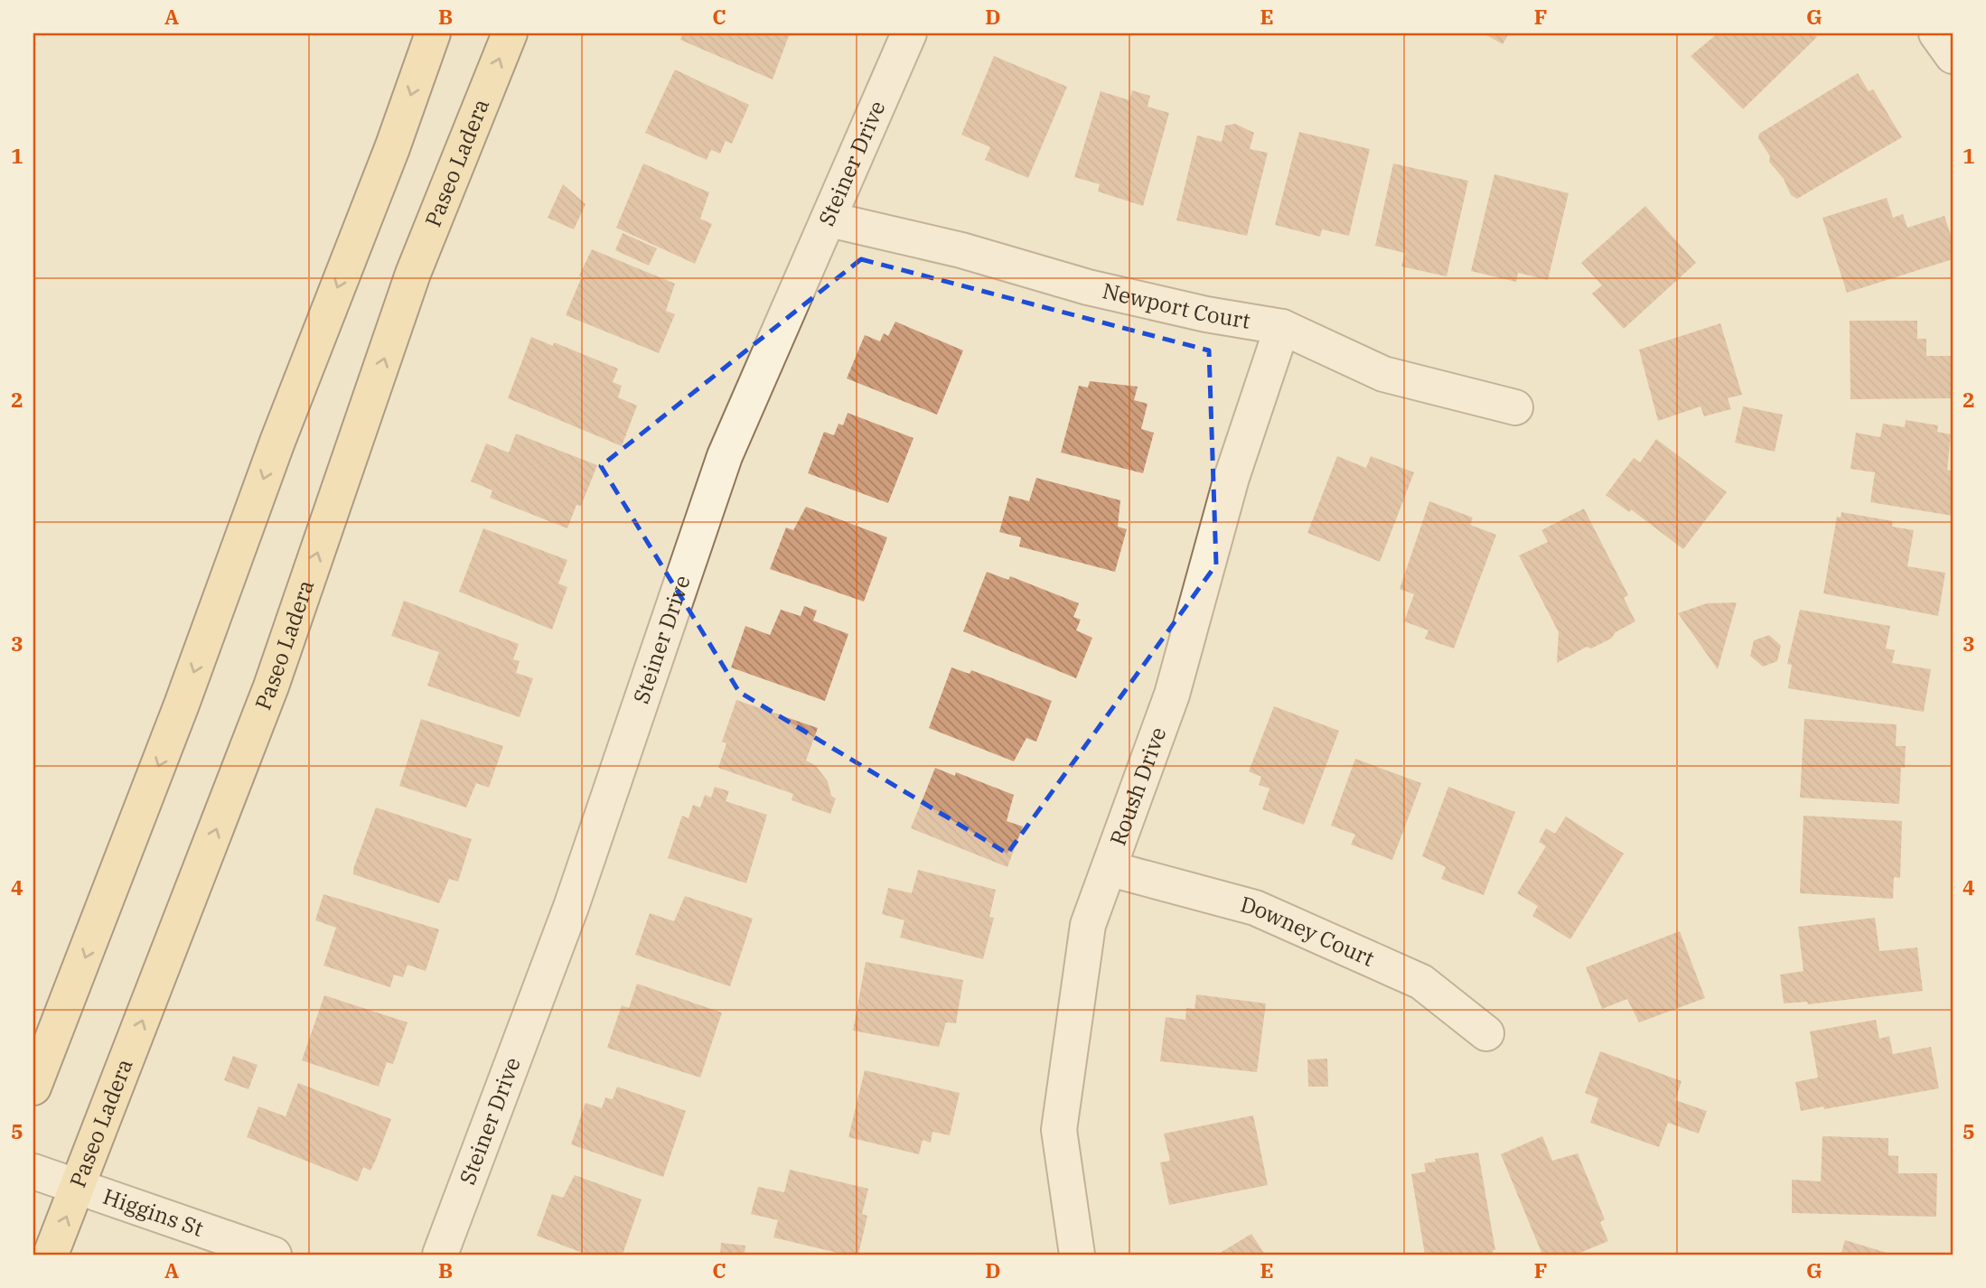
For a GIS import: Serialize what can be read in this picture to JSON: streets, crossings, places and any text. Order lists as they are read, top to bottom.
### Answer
{
  "streets": {
    "main road": ["Paseo Ladera"],
    "street": [
      "Steiner Drive",
      "Newport Court",
      "Roush Drive",
      "Downey Court",
      "Higgins St"
    ]
  },
  "crossings": [
    ["Paseo Ladera", "Higgins St"],
    ["Steiner Drive", "Newport Court"],
    ["Newport Court", "Roush Drive"],
    ["Roush Drive", "Downey Court"]
  ],
  "grid": {
    "columns": [
      "A",
      "B",
      "C",
      "D",
      "E",
      "F",
      "G"
    ],
    "rows": [
      "1",
      "2",
      "3",
      "4",
      "5"
    ]
  }
}
